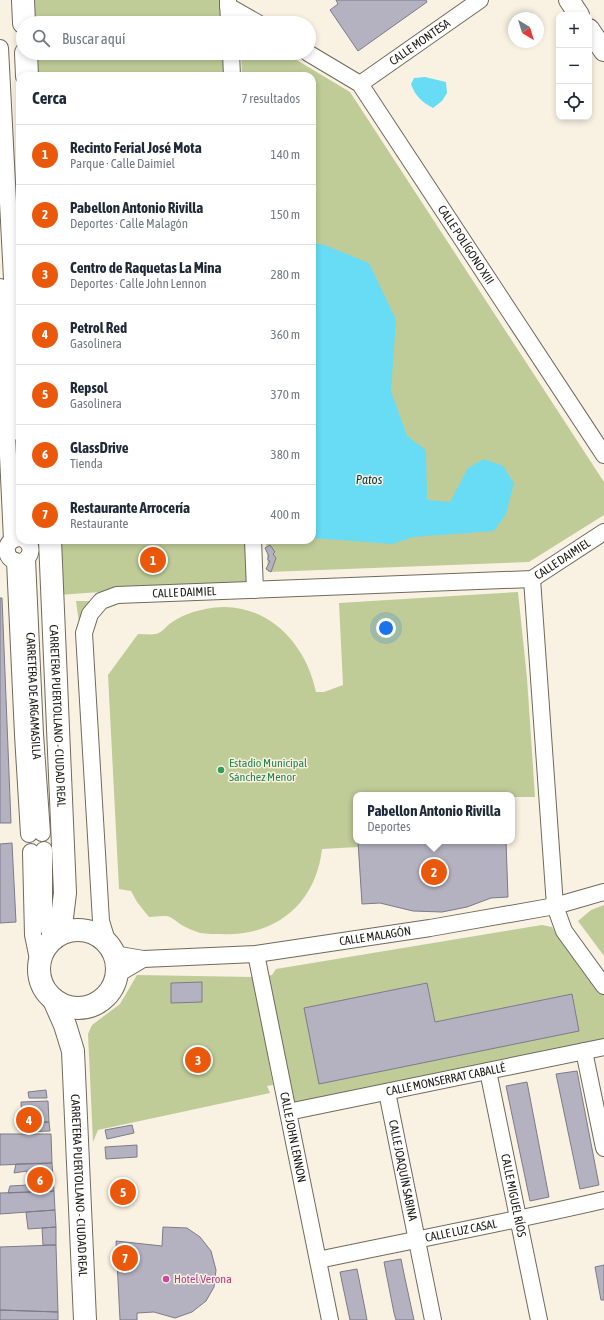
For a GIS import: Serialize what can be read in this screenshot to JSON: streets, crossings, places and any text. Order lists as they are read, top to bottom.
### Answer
{
  "streets": {
    "highway": ["CARRETERA PUERTOLLANO - CIUDAD REAL"],
    "street": [
      "CALLE MONTESA",
      "CALLE POLÍGONO XIII",
      "CALLE DAIMIEL",
      "CARRETERA DE ARGAMASILLA",
      "CALLE MALAGÓN",
      "CALLE MONSERRAT CABALLÉ",
      "CALLE JOHN LENNON",
      "CALLE JOAQUÍN SABINA",
      "CALLE MIGUEL RÍOS",
      "CALLE LUZ CASAL"
    ]
  },
  "crossings": [
    ["CALLE MONTESA", "CALLE POLÍGONO XIII"],
    ["CALLE DAIMIEL", "CARRETERA PUERTOLLANO - CIUDAD REAL"],
    ["CALLE DAIMIEL", "CALLE MALAGÓN"],
    ["CARRETERA DE ARGAMASILLA", "CARRETERA PUERTOLLANO - CIUDAD REAL"],
    ["CARRETERA PUERTOLLANO - CIUDAD REAL", "CALLE MALAGÓN"],
    ["CALLE MALAGÓN", "CALLE JOHN LENNON"],
    ["CALLE MONSERRAT CABALLÉ", "CALLE JOHN LENNON"],
    ["CALLE MONSERRAT CABALLÉ", "CALLE JOAQUÍN SABINA"],
    ["CALLE MONSERRAT CABALLÉ", "CALLE MIGUEL RÍOS"],
    ["CALLE JOHN LENNON", "CALLE LUZ CASAL"],
    ["CALLE JOAQUÍN SABINA", "CALLE LUZ CASAL"],
    ["CALLE MIGUEL RÍOS", "CALLE LUZ CASAL"]
  ],
  "water": ["Patos"],
  "places": ["Estadio Municipal Sánchez Menor", "Hotel Verona"],
  "north": "bottom right",
  "page": {
    "map_buttons": ["+", "−"],
    "search": "Buscar aquí",
    "heading": ["Cerca", "7 resultados"],
    "list": [
      {
        "mark": "1",
        "name": "Recinto Ferial José Mota",
        "note": "Parque · Calle Daimiel",
        "value": "140 m"
      },
      {
        "mark": "2",
        "name": "Pabellon Antonio Rivilla",
        "note": "Deportes · Calle Malagón",
        "value": "150 m"
      },
      {
        "mark": "3",
        "name": "Centro de Raquetas La Mina",
        "note": "Deportes · Calle John Lennon",
        "value": "280 m"
      },
      {
        "mark": "4",
        "name": "Petrol Red",
        "note": "Gasolinera",
        "value": "360 m"
      },
      {
        "mark": "5",
        "name": "Repsol",
        "note": "Gasolinera",
        "value": "370 m"
      },
      {
        "mark": "6",
        "name": "GlassDrive",
        "note": "Tienda",
        "value": "380 m"
      },
      {
        "mark": "7",
        "name": "Restaurante Arrocería",
        "note": "Restaurante",
        "value": "400 m"
      }
    ],
    "pins": [
      "1",
      "2",
      "3",
      "4",
      "6",
      "5",
      "7"
    ],
    "popup": ["Pabellon Antonio Rivilla", "Deportes"]
  }
}
